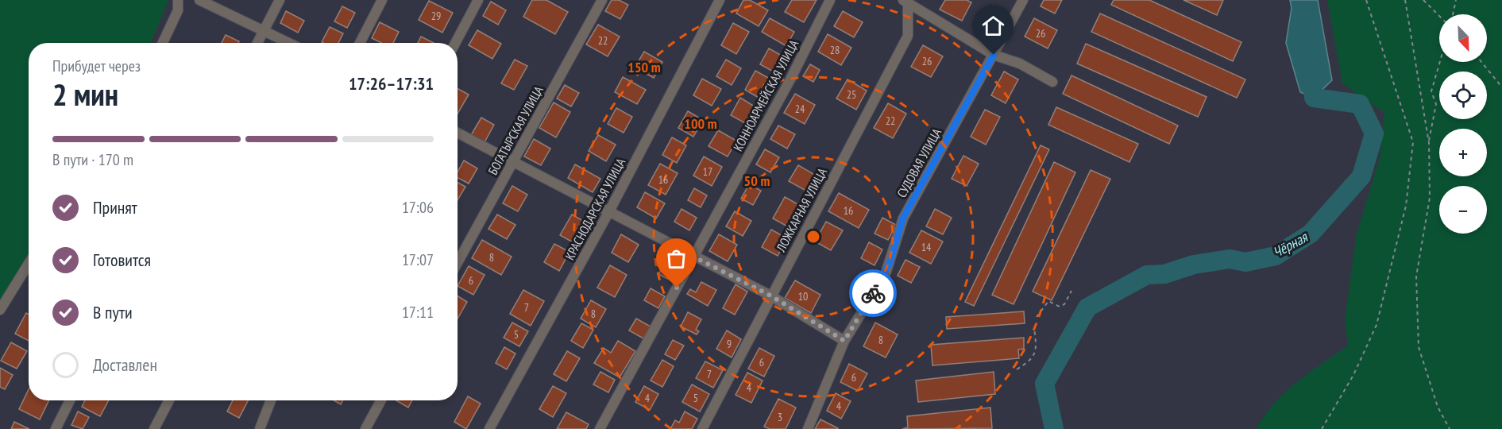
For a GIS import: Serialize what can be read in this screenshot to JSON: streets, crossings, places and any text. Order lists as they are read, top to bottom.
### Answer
{
  "streets": {
    "street": [
      "КОННОАРМЕЙСКАЯ УЛИЦА",
      "БОГАТЫРСКАЯ УЛИЦА",
      "СУДОВАЯ УЛИЦА",
      "КРАСНОДАРСКАЯ УЛИЦА",
      "ЛОЖКАРНАЯ УЛИЦА"
    ]
  },
  "water": ["Чёрная"],
  "house_numbers": [
    "29",
    "26",
    "22",
    "28",
    "26",
    "25",
    "24",
    "22",
    "17",
    "16",
    "16",
    "14",
    "8",
    "6",
    "10",
    "7",
    "8",
    "5",
    "8",
    "9",
    "6",
    "7",
    "6",
    "4",
    "4",
    "5",
    "4",
    "3"
  ],
  "north": "bottom right",
  "page": {
    "map_buttons": ["+", "−"],
    "heading": ["2 мин", "Прибудет через", "17:26–17:31"],
    "bar": "В пути · 170 m",
    "list": [
      ["Принят", "17:06"],
      ["Готовится", "17:07"],
      ["В пути", "17:11"],
      "Доставлен"
    ]
  },
  "rings": ["150 m", "100 m", "50 m"]
}
